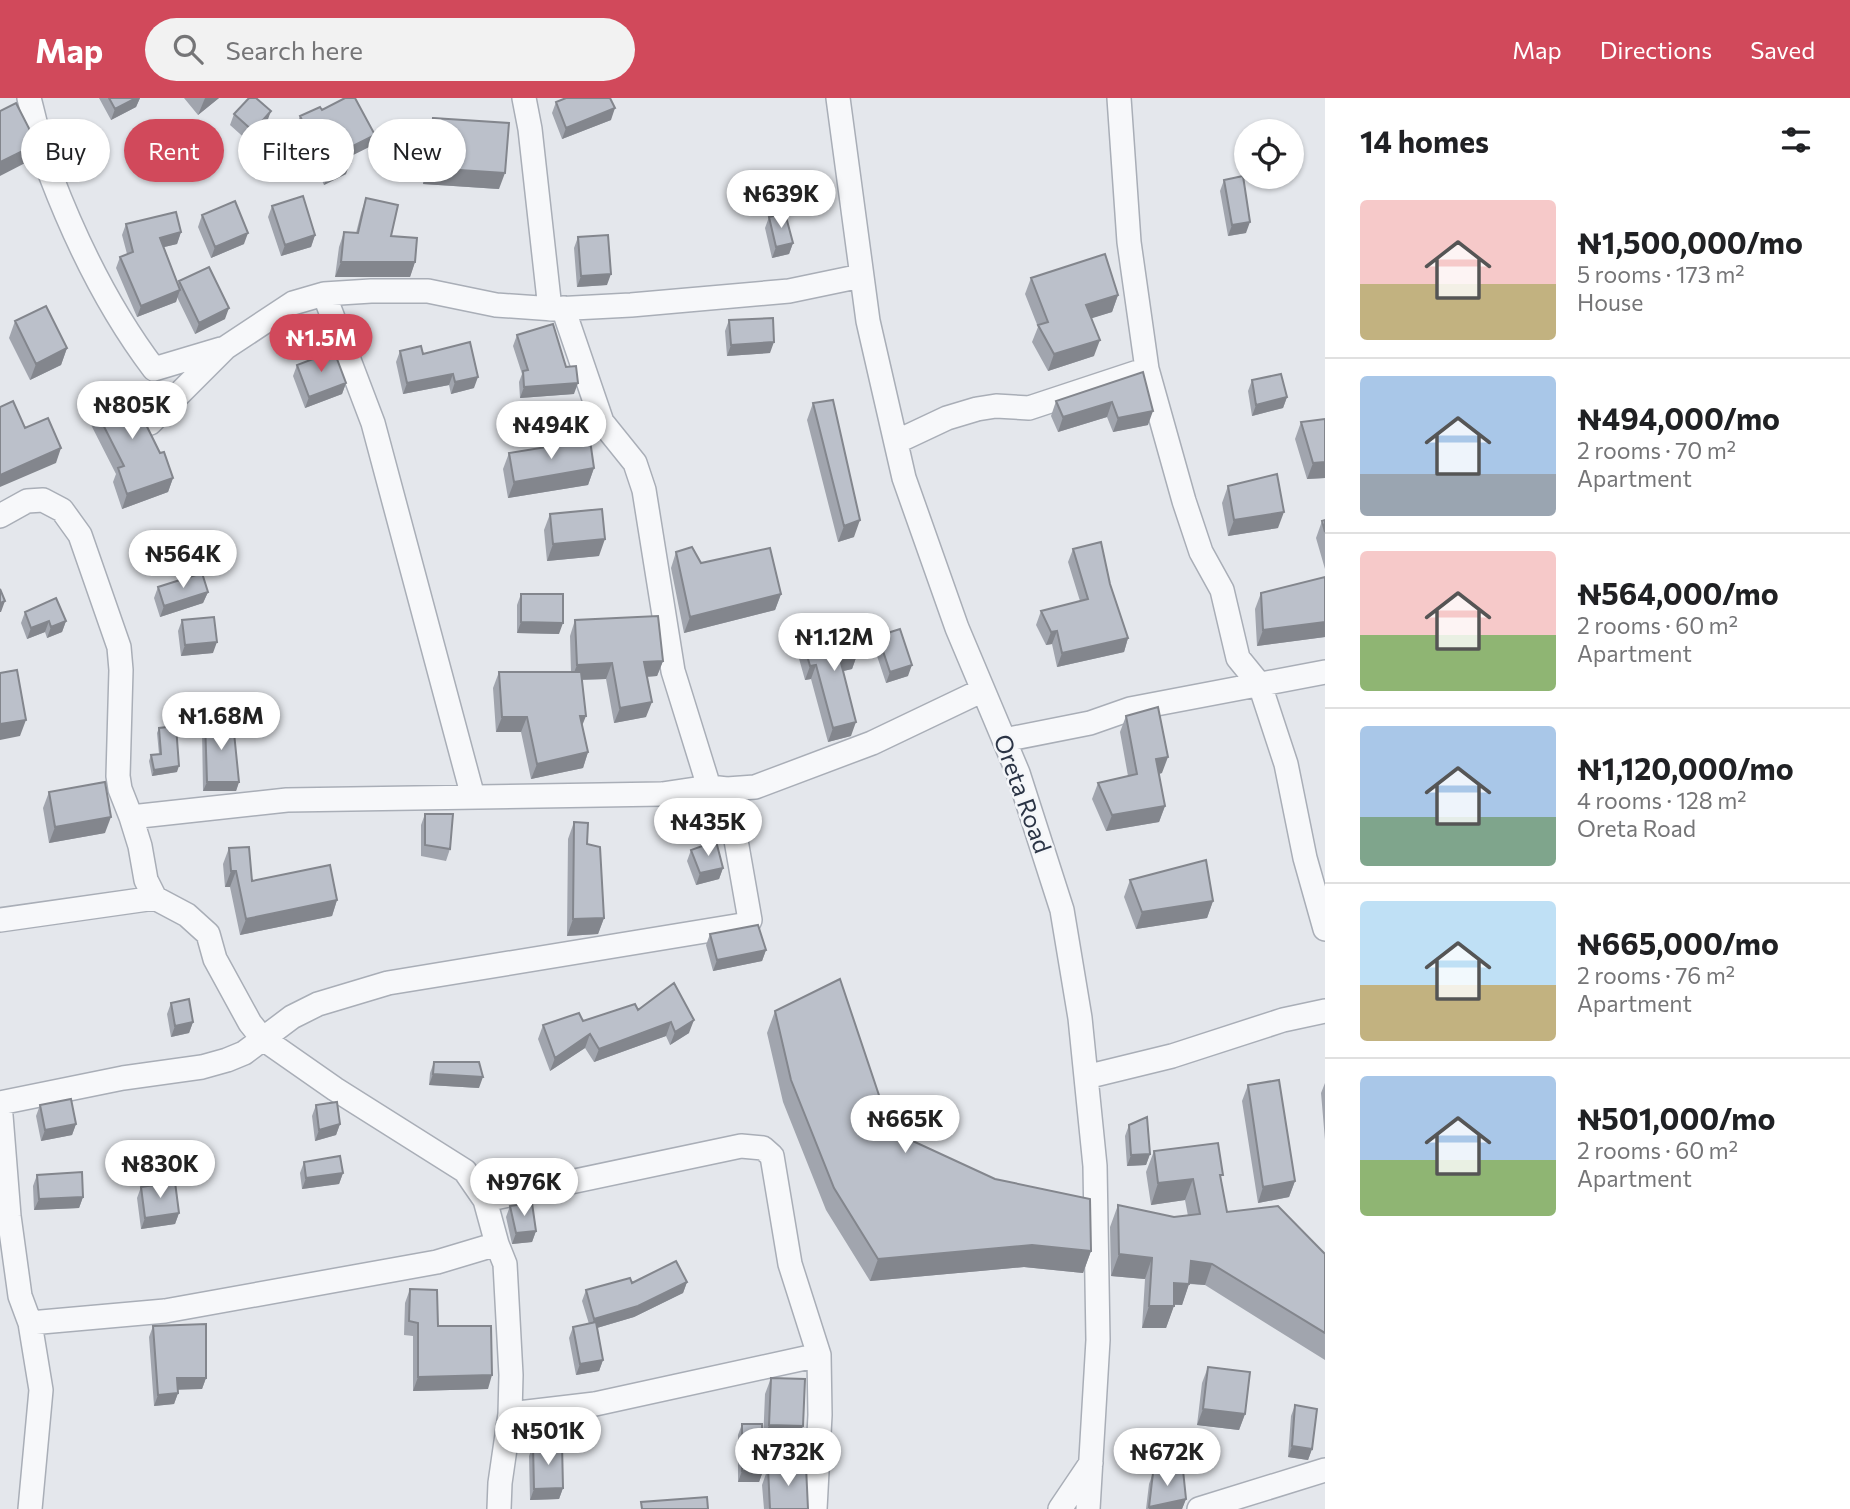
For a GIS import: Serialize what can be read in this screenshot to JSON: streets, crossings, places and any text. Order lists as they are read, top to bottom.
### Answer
{
  "streets": {
    "street": ["Oreta Road"]
  },
  "page": {
    "header": "Map",
    "search": "Search here",
    "nav": ["Map", "Directions", "Saved"],
    "heading": "14 homes",
    "chip": [
      "Buy",
      "Rent",
      "Filters",
      "New"
    ],
    "price": [
      "₦639K",
      "₦1.5M",
      "₦805K",
      "₦494K",
      "₦564K",
      "₦1.12M",
      "₦1.68M",
      "₦435K",
      "₦665K",
      "₦830K",
      "₦976K",
      "₦501K",
      "₦732K",
      "₦672K"
    ],
    "list": [
      {
        "name": "₦1,500,000/mo",
        "note": "5 rooms · 173 m² · House"
      },
      {
        "name": "₦494,000/mo",
        "note": "2 rooms · 70 m² · Apartment"
      },
      {
        "name": "₦564,000/mo",
        "note": "2 rooms · 60 m² · Apartment"
      },
      {
        "name": "₦1,120,000/mo",
        "note": "4 rooms · 128 m² · Oreta Road"
      },
      {
        "name": "₦665,000/mo",
        "note": "2 rooms · 76 m² · Apartment"
      },
      {
        "name": "₦501,000/mo",
        "note": "2 rooms · 60 m² · Apartment"
      }
    ]
  }
}
